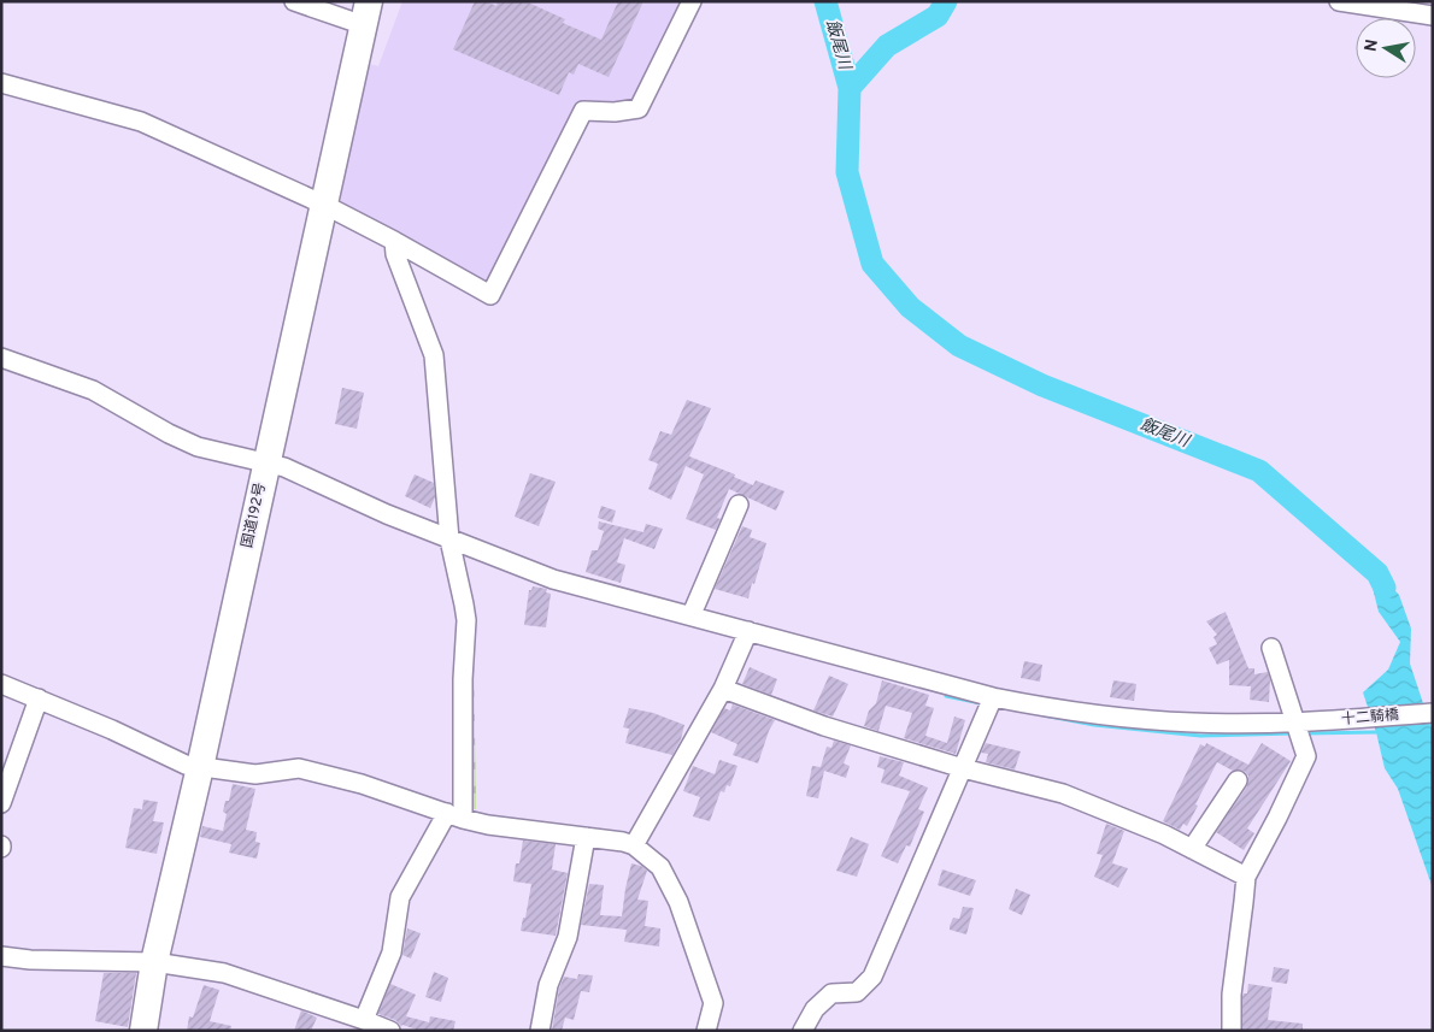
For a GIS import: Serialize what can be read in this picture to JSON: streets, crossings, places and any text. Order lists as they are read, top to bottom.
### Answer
{
  "streets": {
    "highway": ["国道192号"],
    "street": ["十二騎橋"]
  },
  "crossings": [
    ["国道192号", "十二騎橋"]
  ],
  "water": ["飯尾川"],
  "north": "left"
}
